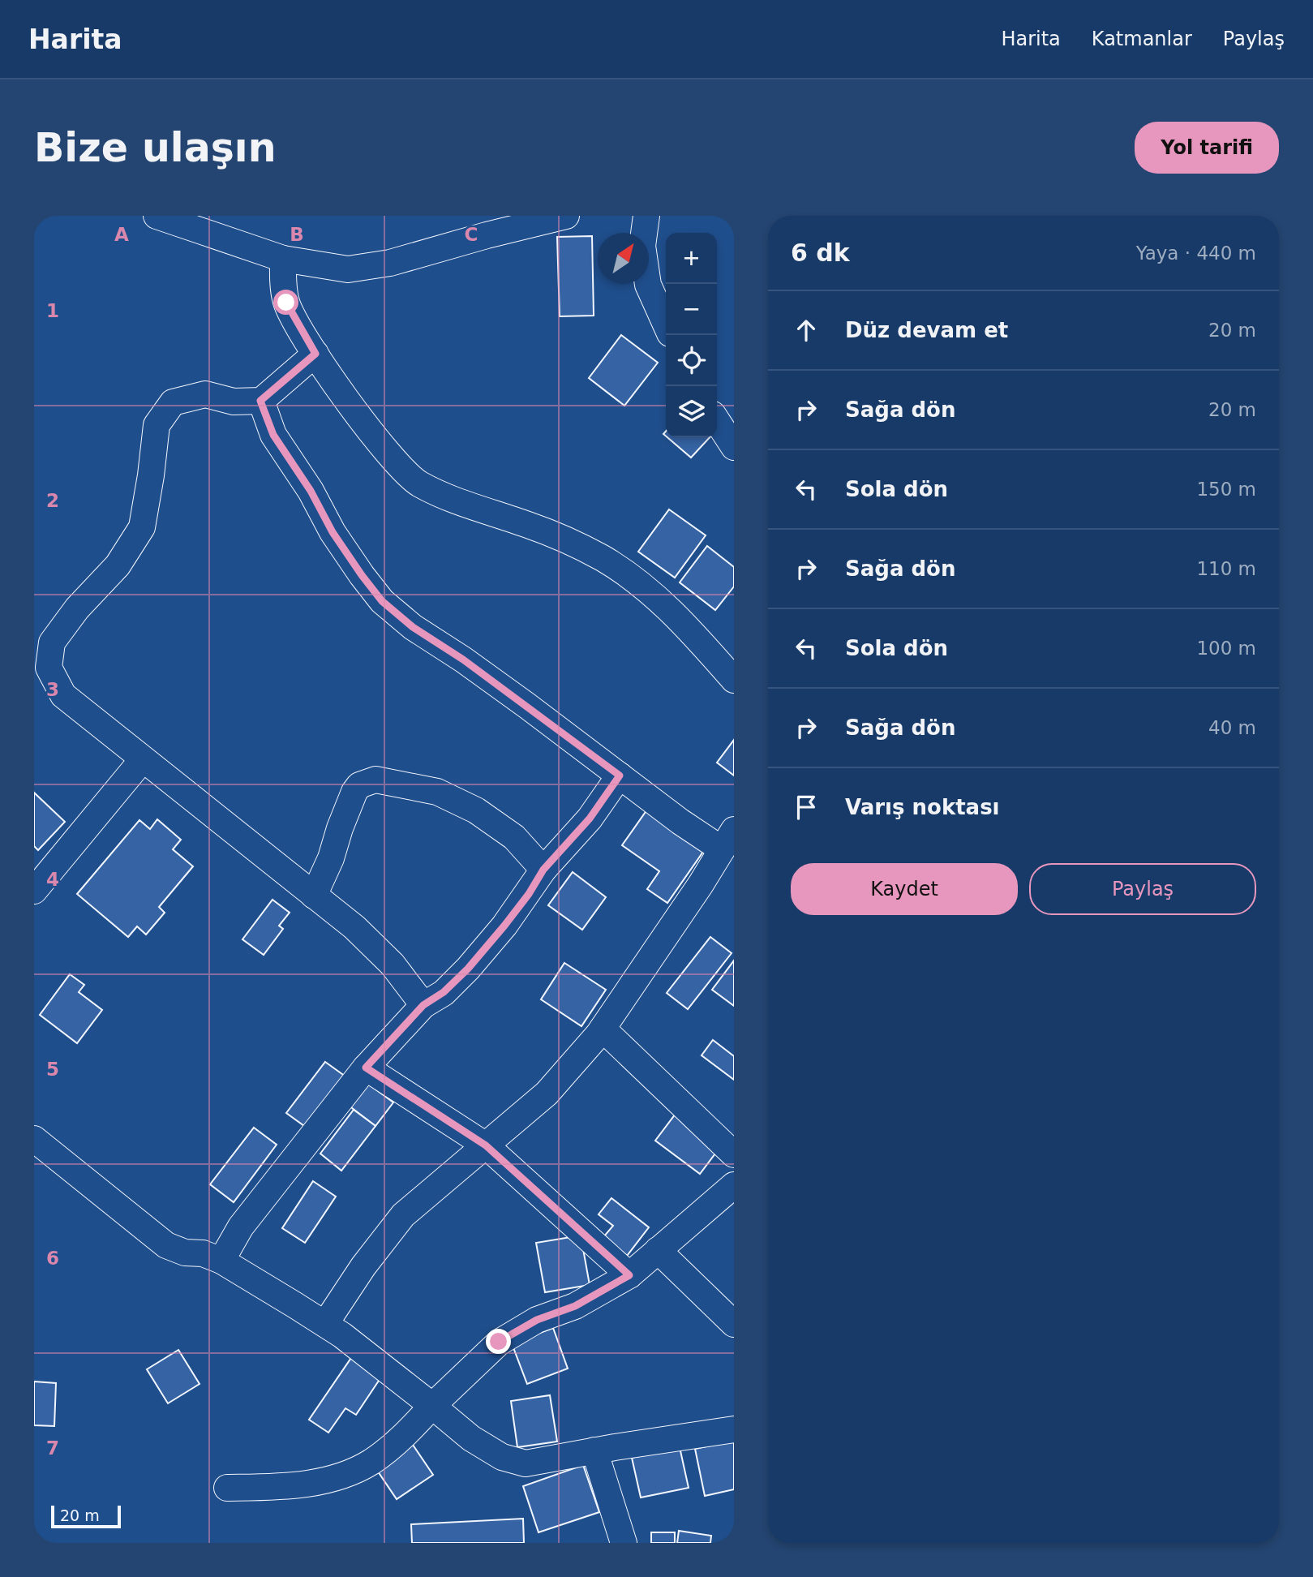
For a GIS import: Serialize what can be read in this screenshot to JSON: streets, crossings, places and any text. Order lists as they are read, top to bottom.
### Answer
{
  "scale_bar": "20 m",
  "north": "top right",
  "page": {
    "header": "Harita",
    "nav": ["Harita", "Katmanlar", "Paylaş"],
    "buttons": [
      "Yol tarifi",
      ["Kaydet", "Paylaş"]
    ],
    "title": "Bize ulaşın",
    "heading": ["6 dk", "Yaya · 440 m"],
    "map_buttons": ["+", "−"],
    "list": [
      ["Düz devam et", "20 m"],
      ["Sağa dön", "20 m"],
      ["Sola dön", "150 m"],
      ["Sağa dön", "110 m"],
      ["Sola dön", "100 m"],
      ["Sağa dön", "40 m"],
      "Varış noktası"
    ],
    "scale": "20 m"
  },
  "grid": {
    "columns": ["A", "B", "C"],
    "rows": [
      "1",
      "2",
      "3",
      "4",
      "5",
      "6",
      "7"
    ]
  }
}
